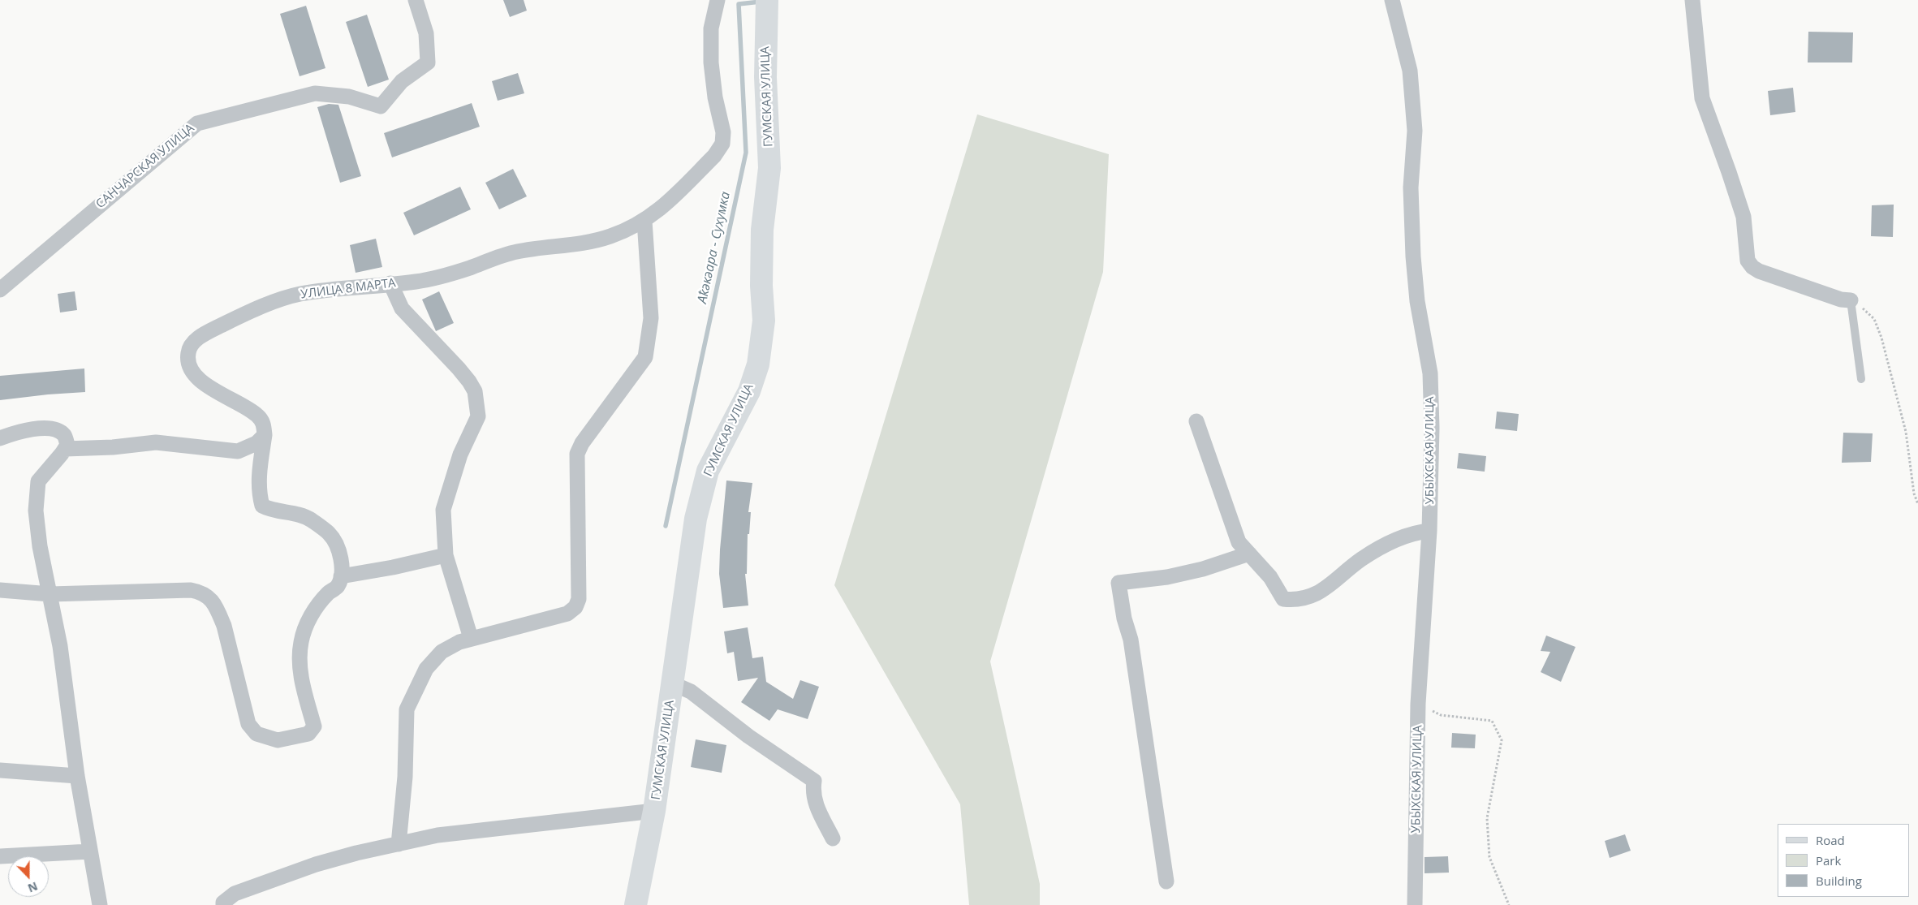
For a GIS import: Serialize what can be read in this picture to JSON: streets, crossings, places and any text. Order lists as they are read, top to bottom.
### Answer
{
  "streets": {
    "street": [
      "ГУМСКАЯ УЛИЦА",
      "САНЧАРСКАЯ УЛИЦА",
      "УЛИЦА 8 МАРТА",
      "УБЫХСКАЯ УЛИЦА"
    ]
  },
  "water": ["Аҟәкәара - Сухумка"],
  "legend": ["Road", "Park", "Building"],
  "north": "bottom"
}
